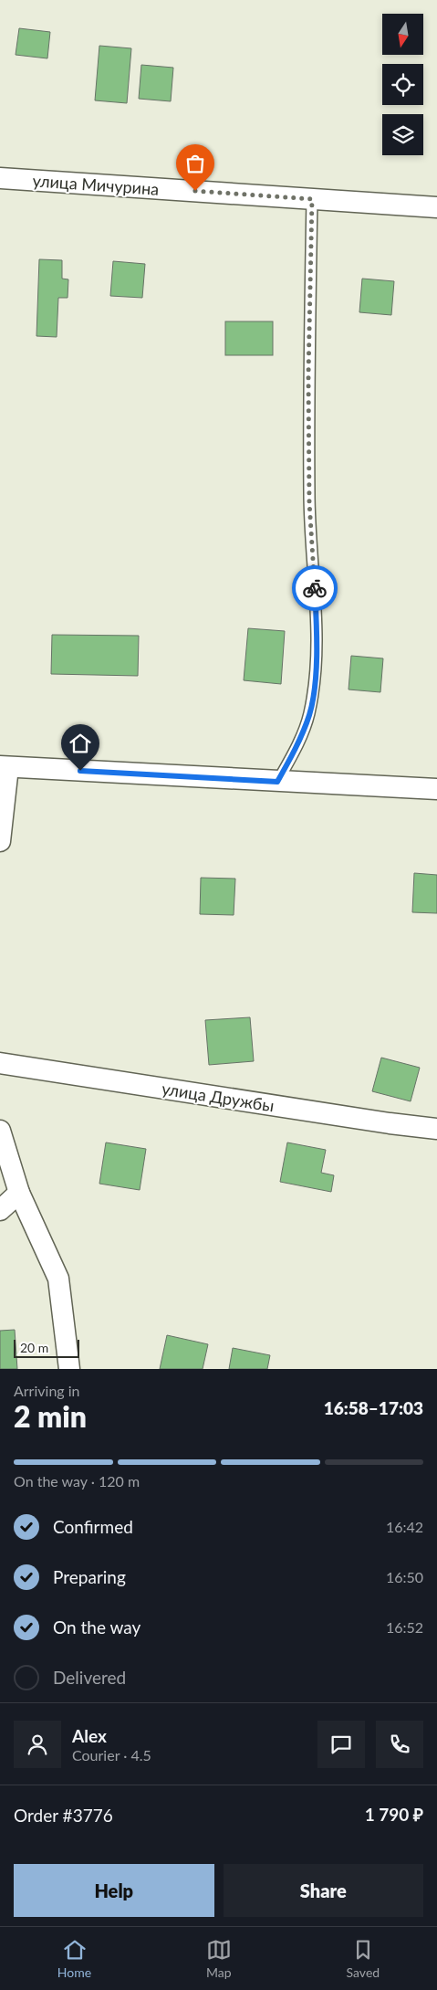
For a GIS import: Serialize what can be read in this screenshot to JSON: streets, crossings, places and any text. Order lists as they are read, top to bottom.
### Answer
{
  "streets": {
    "street": ["улица Мичурина", "улица Дружбы"]
  },
  "scale_bar": "20 m",
  "north": "bottom",
  "page": {
    "scale": "20 m",
    "heading": ["2 min", "Arriving in", "16:58–17:03"],
    "panel": [
      "Alex",
      "Courier · 4.5",
      "Order #3776",
      "1 790 ₽"
    ],
    "bar": "On the way · 120 m",
    "list": [
      ["Confirmed", "16:42"],
      ["Preparing", "16:50"],
      ["On the way", "16:52"],
      "Delivered"
    ],
    "buttons": ["Help", "Share"],
    "tabs": ["Home", "Map", "Saved"]
  }
}
